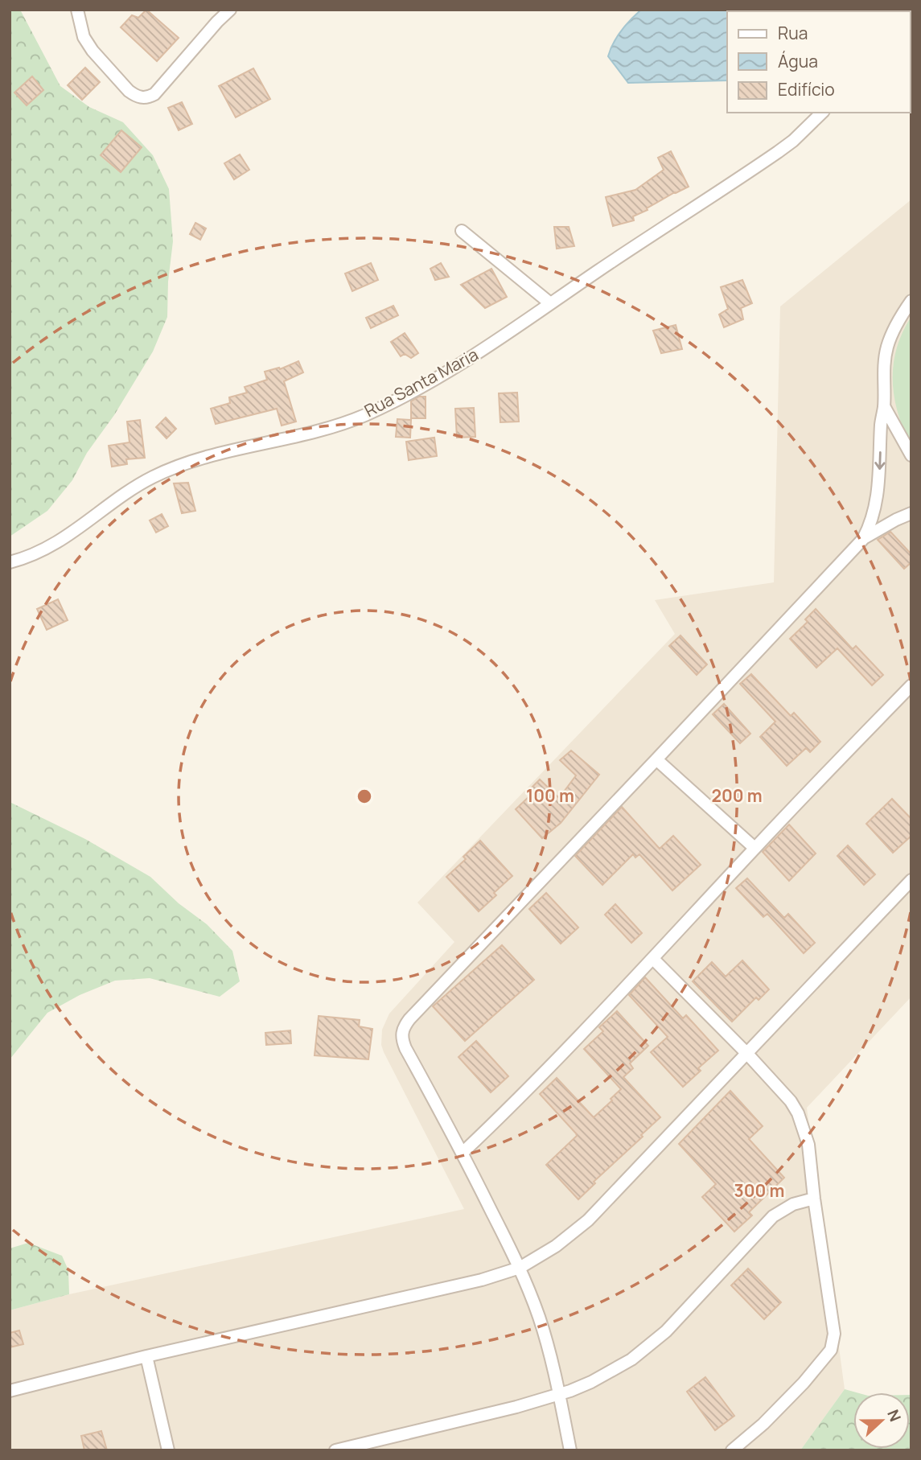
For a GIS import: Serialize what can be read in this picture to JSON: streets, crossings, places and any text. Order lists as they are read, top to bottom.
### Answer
{
  "streets": {
    "street": ["Rua Santa Maria"]
  },
  "legend": ["Rua", "Água", "Edifício"],
  "north": "right",
  "rings": ["100 m", "200 m", "300 m"]
}
